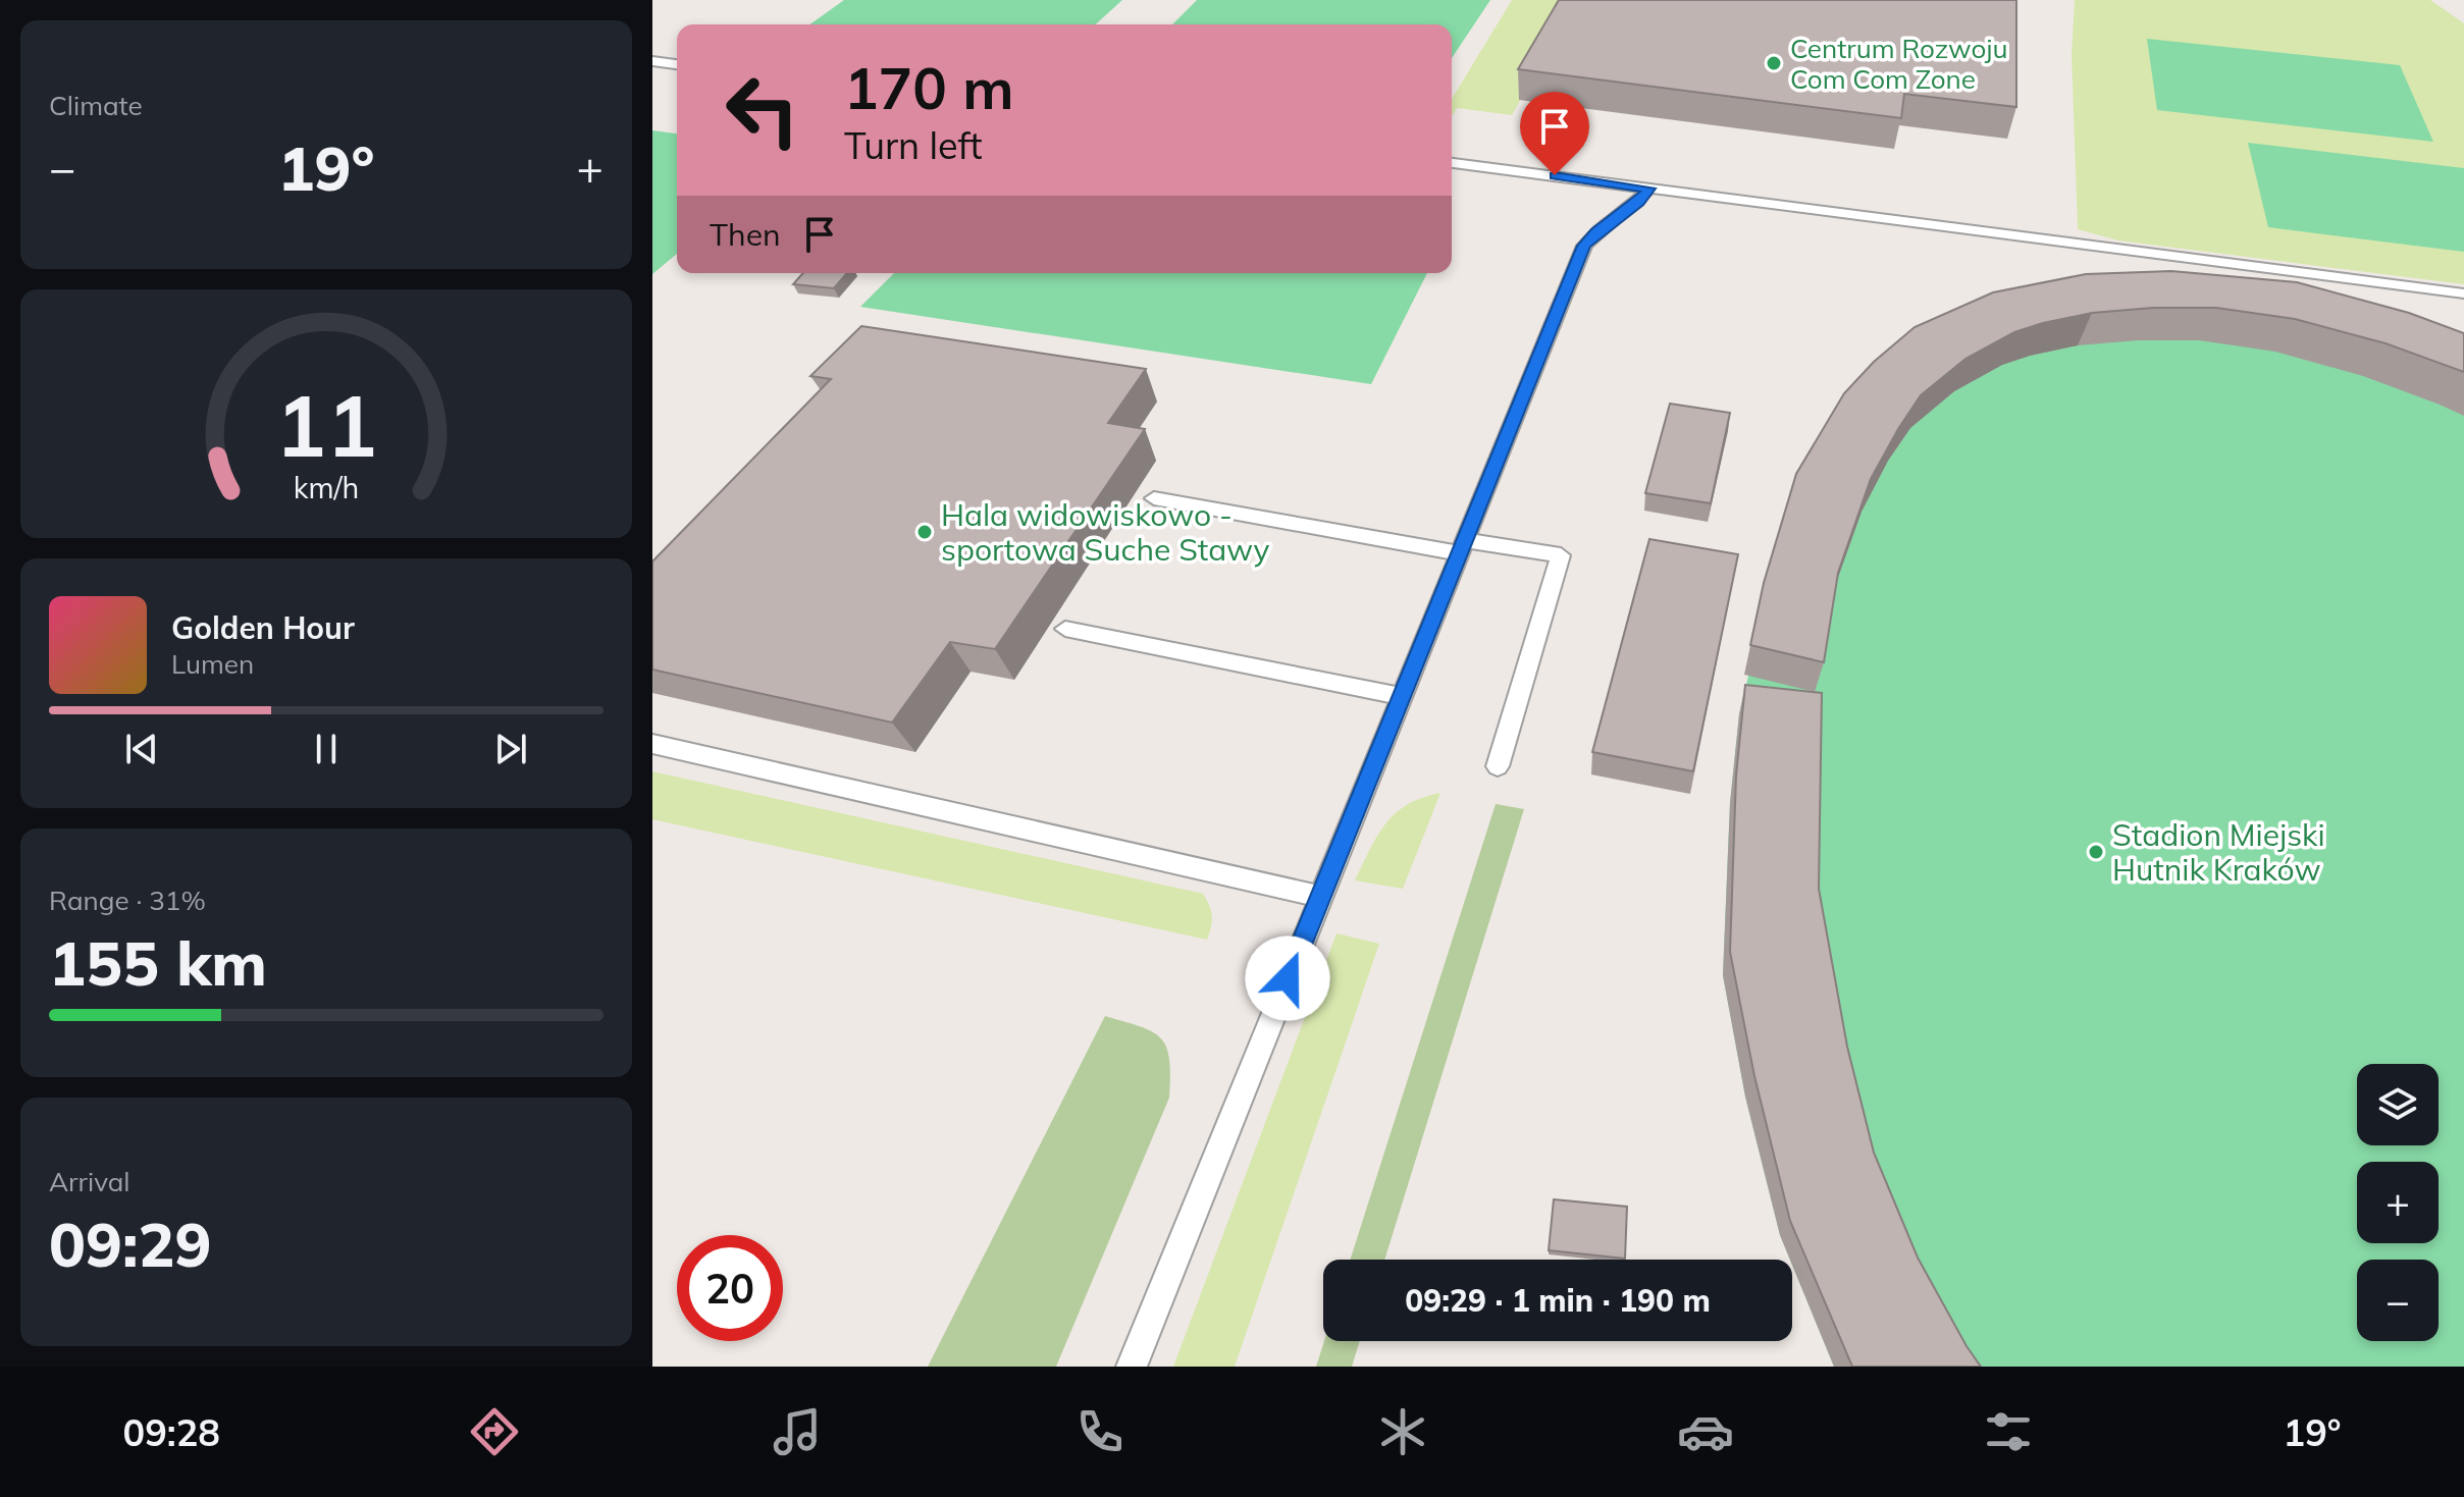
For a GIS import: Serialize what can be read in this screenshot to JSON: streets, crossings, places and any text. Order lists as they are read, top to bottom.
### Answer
{
  "places": ["Centrum Rozwoju Com Com Zone", "Hala widowiskowo - sportowa Suche Stawy", "Stadion Miejski Hutnik Kraków"],
  "page": {
    "tile": [
      "Climate",
      ["Range · 31%", "155 km"],
      ["Arrival", "09:29"]
    ],
    "turn": ["170 m", "Turn left"],
    "heat": ["−", "19°", "+"],
    "then": "Then",
    "song": ["Golden Hour", "Lumen"],
    "map_buttons": ["+", "−"],
    "limit": "20",
    "trip": "09:29 · 1 min · 190 m",
    "tabs": ["09:28", "19°"],
    "gauge": ["11", "km/h"]
  }
}
